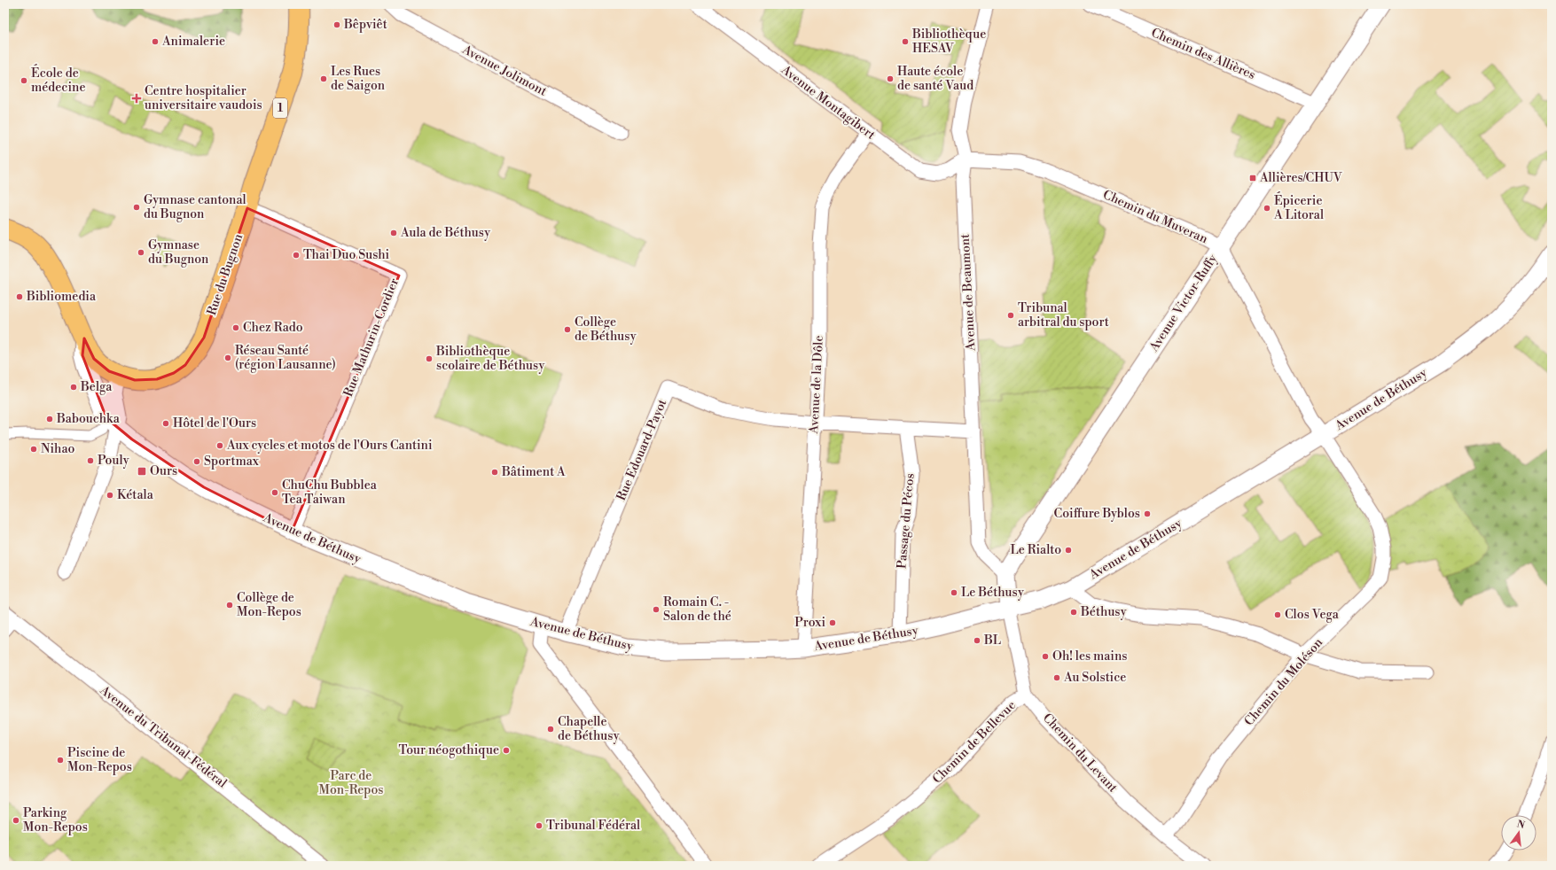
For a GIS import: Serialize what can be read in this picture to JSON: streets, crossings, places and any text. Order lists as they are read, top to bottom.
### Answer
{
  "streets": {
    "main road": ["1", "Rue du Bugnon"],
    "street": [
      "Chemin des Allières",
      "Avenue Jolimont",
      "Avenue Montagibert",
      "Chemin du Muveran",
      "Avenue de Beaumont",
      "Avenue Victor-Ruffy",
      "Rue Mathurin-Cordier",
      "Avenue de la Dôle",
      "Avenue de Béthusy",
      "Rue Edouard-Payot",
      "Passage du Pécos",
      "Chemin du Moléson",
      "Avenue du Tribunal-Fédéral",
      "Chemin de Bellevue",
      "Chemin du Levant"
    ]
  },
  "crossings": [
    ["Chemin des Allières", "Avenue Victor-Ruffy"],
    ["Avenue Montagibert", "Chemin du Muveran"],
    ["Avenue Montagibert", "Avenue de Beaumont"],
    ["Avenue Montagibert", "Avenue de la Dôle"],
    ["Chemin du Muveran", "Avenue de Beaumont"],
    ["Chemin du Muveran", "Avenue Victor-Ruffy"],
    ["Chemin du Muveran", "Avenue de Béthusy"],
    ["Chemin du Muveran", "Chemin du Moléson"],
    ["Rue du Bugnon", "Rue Mathurin-Cordier"],
    ["Avenue de Beaumont", "Avenue Victor-Ruffy"],
    ["Rue Mathurin-Cordier", "Avenue de Béthusy"],
    ["Avenue de la Dôle", "Avenue de Béthusy"],
    ["Avenue de la Dôle", "Rue Edouard-Payot"],
    ["Avenue de Béthusy", "Rue Edouard-Payot"],
    ["Avenue de Béthusy", "Passage du Pécos"],
    ["Avenue de Béthusy", "Chemin du Moléson"],
    ["Avenue de Béthusy", "Chemin du Levant"],
    ["Chemin du Moléson", "Chemin du Levant"],
    ["Chemin de Bellevue", "Chemin du Levant"]
  ],
  "parks": ["Parc de Mon-Repos"],
  "places": {
    "other": [
      "Bêpviêt",
      "Animalerie",
      "Bibliothèque HESAV",
      "Les Rues de Saigon",
      "Haute école de santé Vaud",
      "École de médecine",
      "Gymnase cantonal du Bugnon",
      "Épicerie A Litoral",
      "Aula de Béthusy",
      "Gymnase du Bugnon",
      "Thai Duo Sushi",
      "Bibliomedia",
      "Tribunal arbitral du sport",
      "Chez Rado",
      "Collège de Béthusy",
      "Réseau Santé (région Lausanne)",
      "Bibliothèque scolaire de Béthusy",
      "Belga",
      "Babouchka",
      "Hôtel de l'Ours",
      "Aux cycles et motos de l'Ours Cantini",
      "Nihao",
      "Pouly",
      "Sportmax",
      "Bâtiment A",
      "ChuChu Bubblea Tea Taiwan",
      "Kétala",
      "Coiffure Byblos",
      "Le Rialto",
      "Le Béthusy",
      "Collège de Mon-Repos",
      "Romain C. - Salon de thé",
      "Béthusy",
      "Clos Vega",
      "Proxi",
      "BL",
      "Oh! les mains",
      "Au Solstice",
      "Chapelle de Béthusy",
      "Tour néogothique",
      "Piscine de Mon-Repos",
      "Parking Mon-Repos",
      "Tribunal Fédéral"
    ],
    "health": ["Centre hospitalier universitaire vaudois"],
    "transit": ["Allières/CHUV", "Ours"]
  },
  "north": "top"
}
